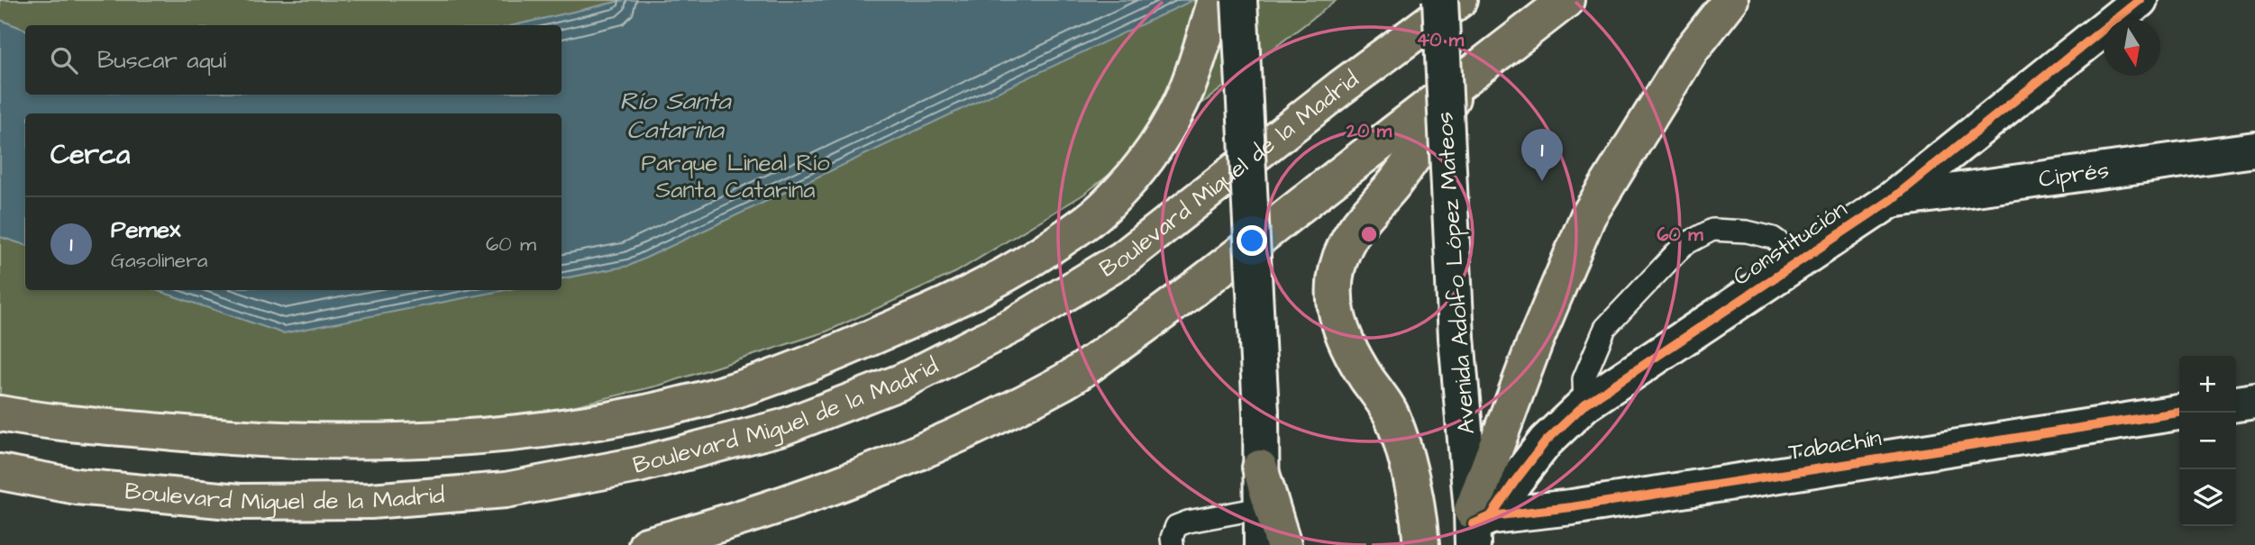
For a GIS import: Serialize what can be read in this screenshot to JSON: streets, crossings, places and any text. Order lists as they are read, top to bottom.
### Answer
{
  "streets": {
    "highway": ["Boulevard Miguel de la Madrid"],
    "street": [
      "Ciprés",
      "Constitución",
      "Avenida Adolfo López Mateos",
      "Tabachín"
    ]
  },
  "crossings": [
    ["Ciprés", "Constitución"],
    ["Constitución", "Avenida Adolfo López Mateos"],
    ["Constitución", "Tabachín"],
    ["Avenida Adolfo López Mateos", "Tabachín"]
  ],
  "water": ["Río Santa Catarina"],
  "parks": ["Parque Lineal Río Santa Catarina"],
  "north": "bottom",
  "page": {
    "search": "Buscar aquí",
    "heading": "Cerca",
    "pins": "1",
    "list": [
      {
        "mark": "1",
        "name": "Pemex",
        "note": "Gasolinera",
        "value": "60 m"
      }
    ],
    "map_buttons": ["+", "−"]
  },
  "rings": ["40 m", "20 m", "60 m"]
}
